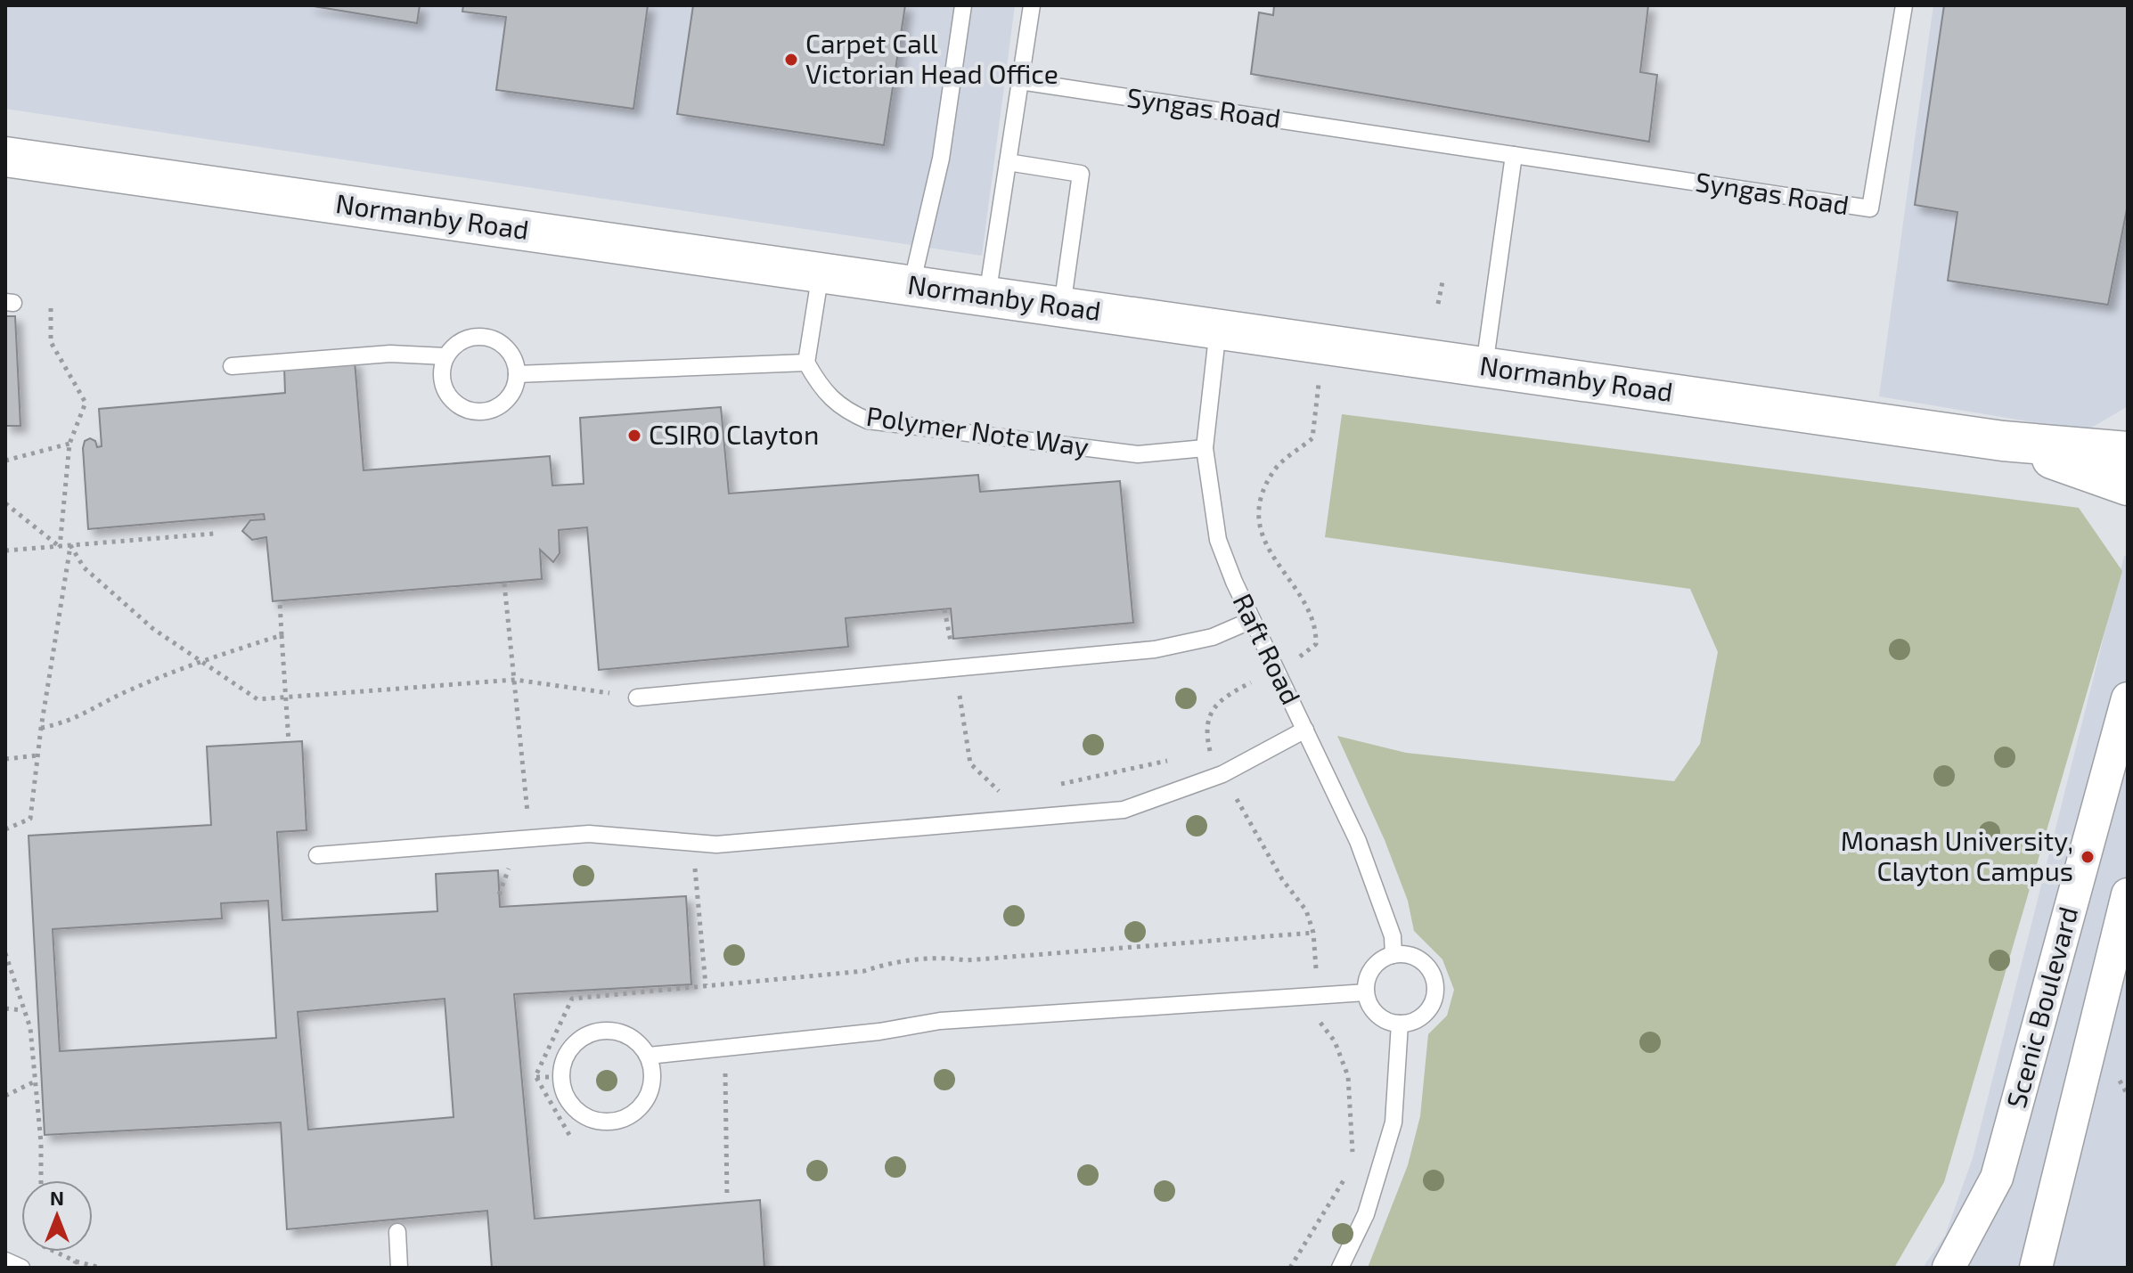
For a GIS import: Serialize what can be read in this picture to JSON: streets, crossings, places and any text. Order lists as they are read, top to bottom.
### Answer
{
  "streets": {
    "street": ["Normanby Road", "Scenic Boulevard"],
    "lane": ["Syngas Road", "Polymer Note Way", "Raft Road"]
  },
  "crossings": [
    ["Normanby Road", "Raft Road"],
    ["Polymer Note Way", "Raft Road"]
  ],
  "places": ["Carpet Call Victorian Head Office", "CSIRO Clayton", "Monash University, Clayton Campus"],
  "north": "top"
}
